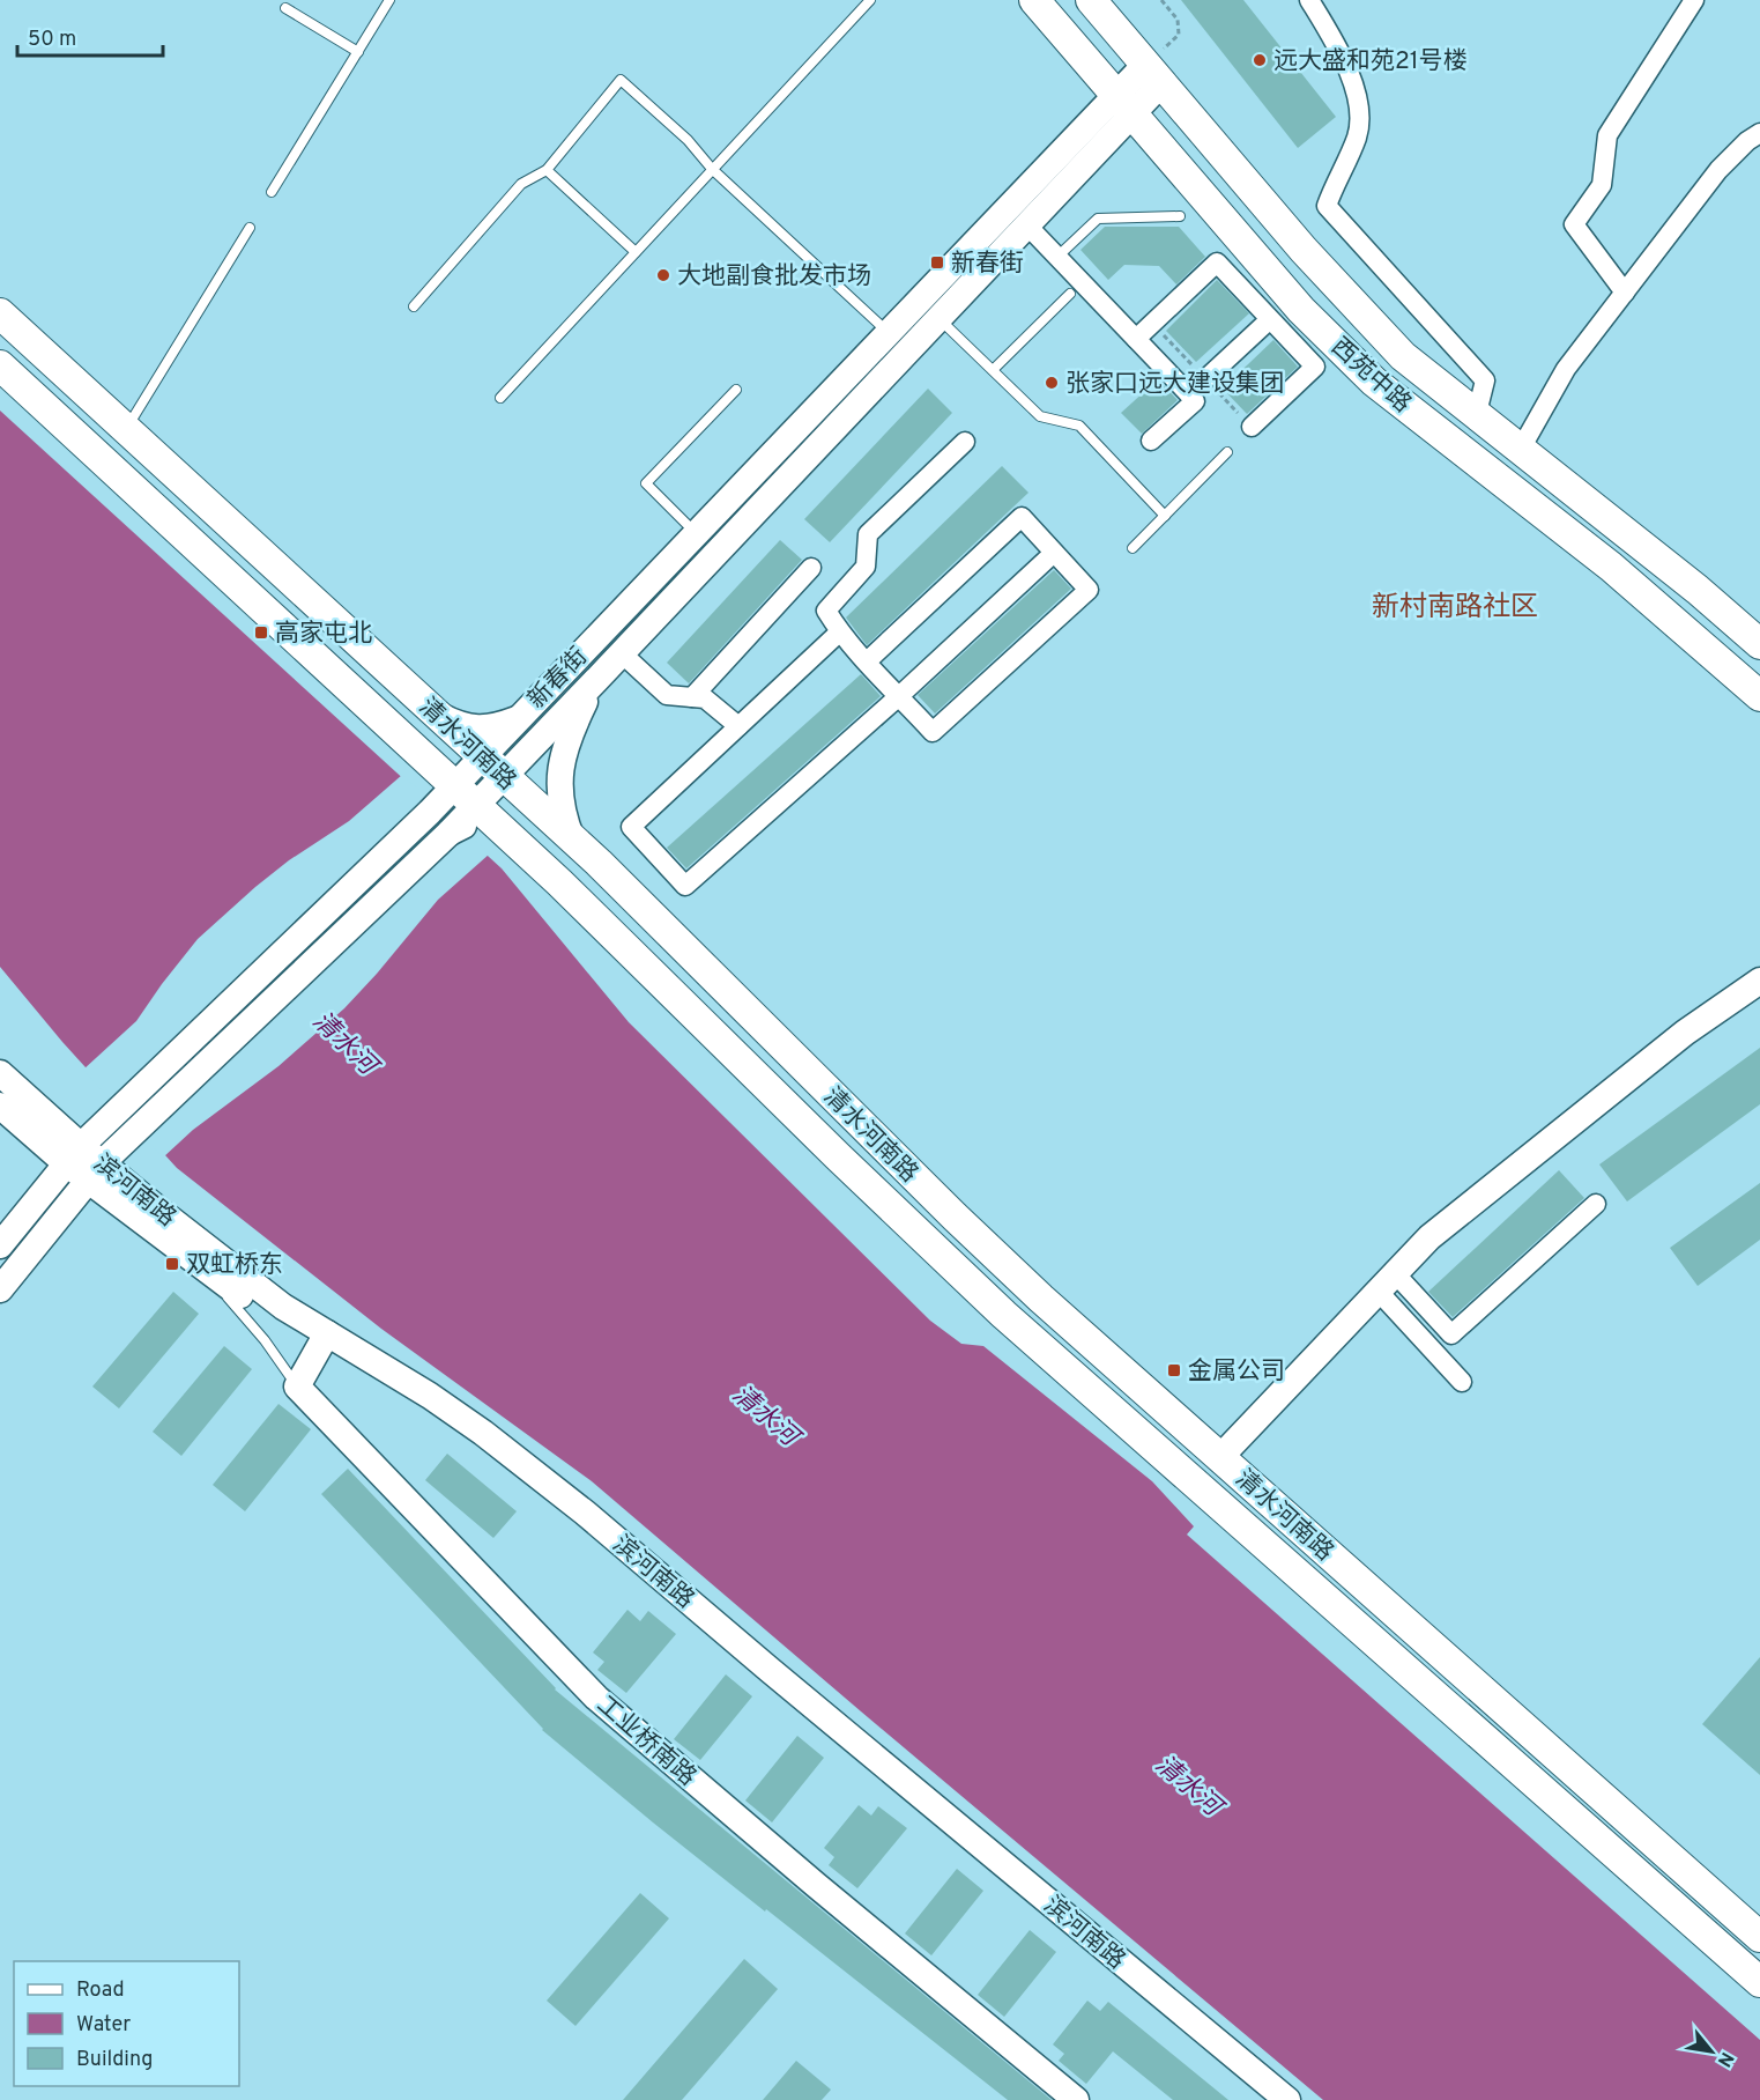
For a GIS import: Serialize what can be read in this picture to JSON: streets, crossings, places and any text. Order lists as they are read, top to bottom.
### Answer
{
  "streets": {
    "main road": [
      "西苑中路",
      "新春街",
      "清水河南路",
      "滨河南路",
      "工业桥南路"
    ]
  },
  "crossings": [
    ["西苑中路", "新春街"],
    ["新春街", "清水河南路"],
    ["新春街", "滨河南路"]
  ],
  "districts": ["新村南路社区"],
  "water": ["清水河"],
  "places": {
    "other": ["远大·盛和苑21号楼", "大地副食批发市场", "张家口远大建设集团"],
    "transit": [
      "新春街",
      "高家屯北",
      "双虹桥东",
      "金属公司"
    ]
  },
  "legend": ["Road", "Water", "Building"],
  "scale_bar": "50 m",
  "north": "bottom right"
}
